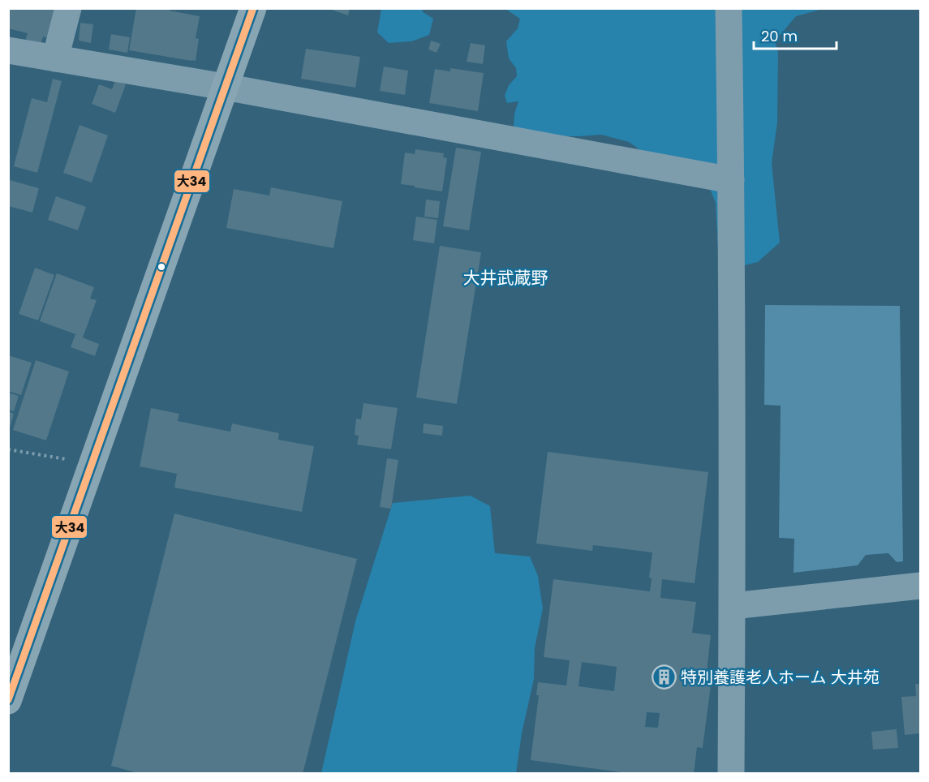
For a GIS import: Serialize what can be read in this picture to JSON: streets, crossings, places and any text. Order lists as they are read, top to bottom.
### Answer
{
  "districts": ["大井武蔵野"],
  "places": {
    "building": ["特別養護老人ホーム 大井苑"]
  },
  "lines": ["transit line 大34"],
  "scale_bar": "20 m"
}
